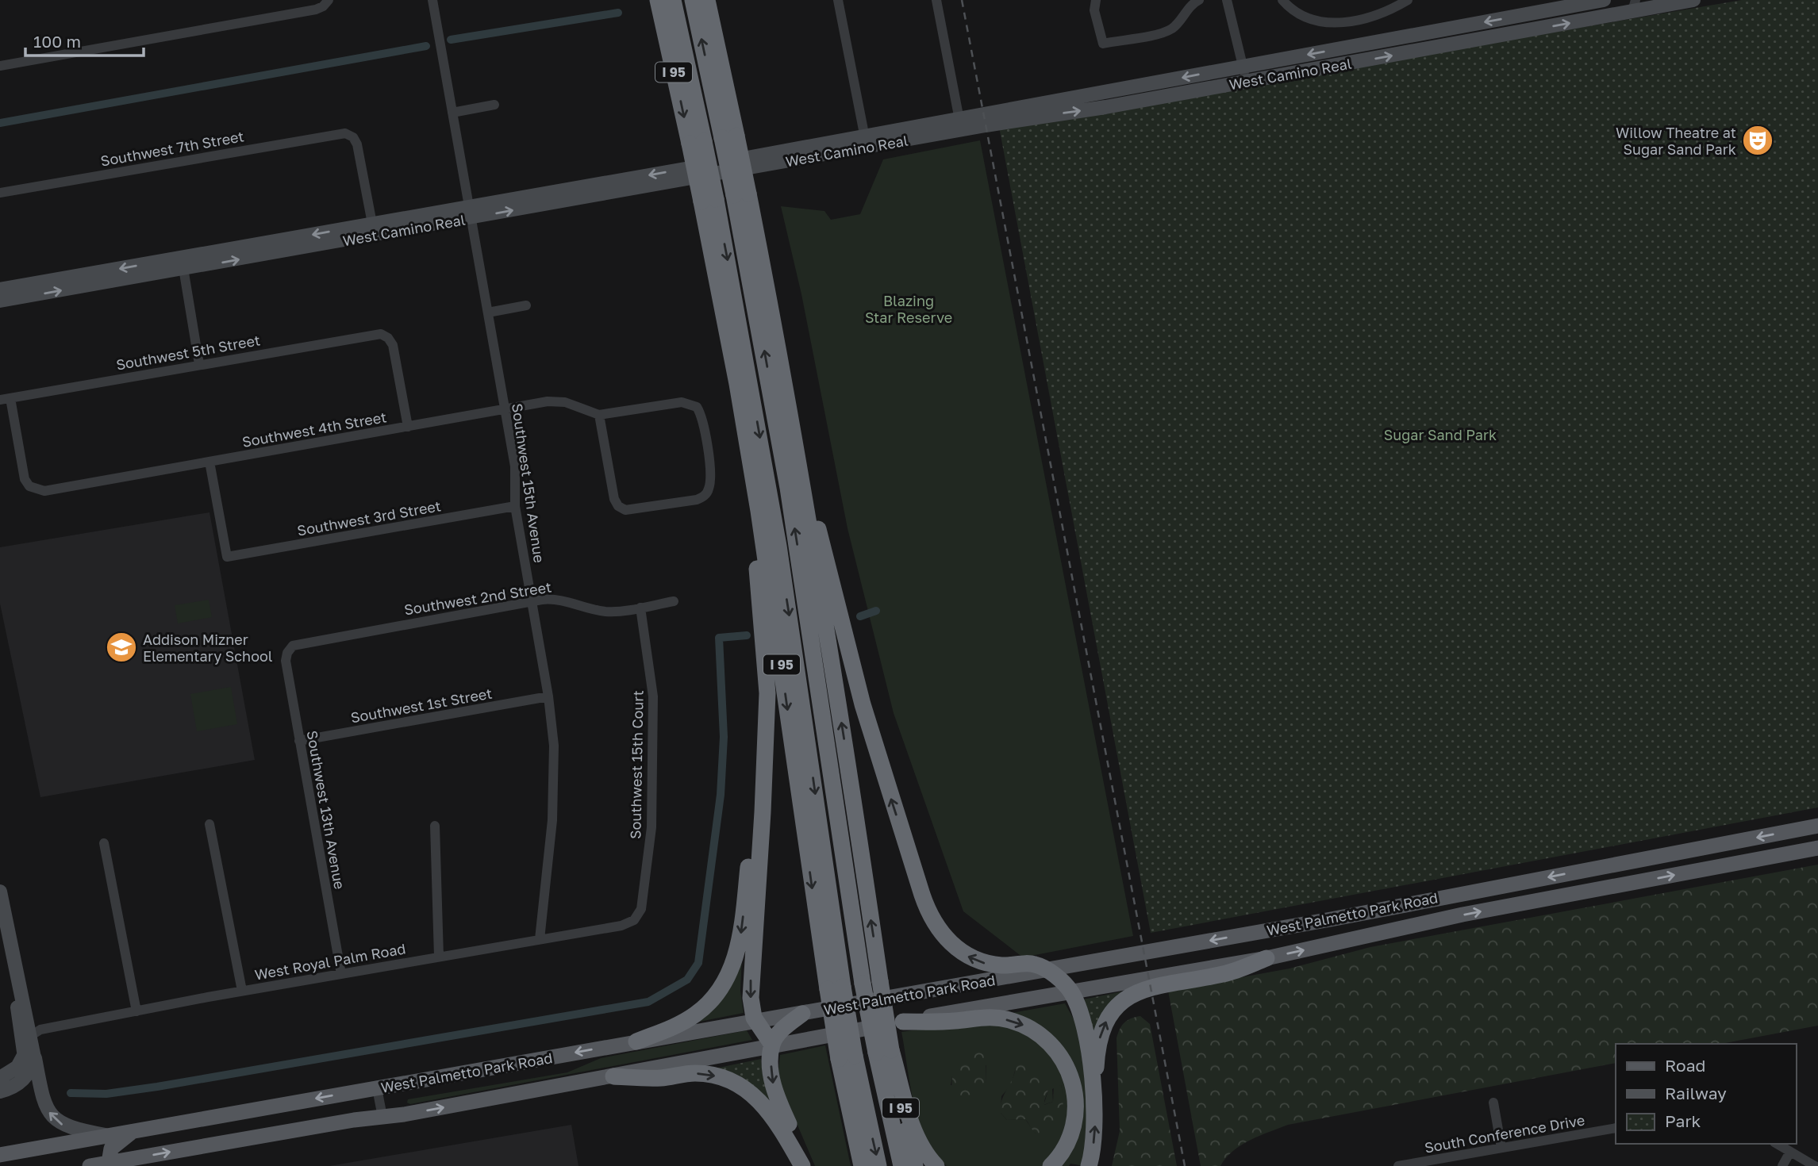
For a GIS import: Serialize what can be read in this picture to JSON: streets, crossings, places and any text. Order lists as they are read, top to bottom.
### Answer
{
  "streets": {
    "highway": ["I 95"],
    "main road": ["West Palmetto Park Road"],
    "street": [
      "West Camino Real",
      "Southwest 7th Street",
      "Southwest 5th Street",
      "Southwest 4th Street",
      "Southwest 15th Avenue",
      "Southwest 3rd Street",
      "Southwest 2nd Street",
      "Southwest 1st Street",
      "Southwest 15th Court",
      "Southwest 13th Avenue",
      "West Royal Palm Road",
      "South Conference Drive"
    ]
  },
  "crossings": [
    ["West Camino Real", "Southwest 7th Street"],
    ["West Camino Real", "Southwest 15th Avenue"],
    ["Southwest 5th Street", "Southwest 4th Street"],
    ["Southwest 4th Street", "Southwest 15th Avenue"],
    ["Southwest 4th Street", "Southwest 3rd Street"],
    ["Southwest 15th Avenue", "Southwest 3rd Street"],
    ["Southwest 15th Avenue", "Southwest 2nd Street"],
    ["Southwest 15th Avenue", "Southwest 1st Street"],
    ["Southwest 15th Avenue", "West Royal Palm Road"],
    ["Southwest 2nd Street", "Southwest 15th Court"],
    ["Southwest 2nd Street", "Southwest 13th Avenue"],
    ["Southwest 1st Street", "Southwest 13th Avenue"],
    ["Southwest 15th Court", "West Royal Palm Road"],
    ["Southwest 13th Avenue", "West Royal Palm Road"]
  ],
  "parks": ["Blazing Star Reserve", "Sugar Sand Park"],
  "places": {
    "theatre": ["Willow Theatre at Sugar Sand Park"],
    "school or university": ["Addison Mizner Elementary School"]
  },
  "legend": ["Road", "Railway", "Park"],
  "scale_bar": "100 m"
}
